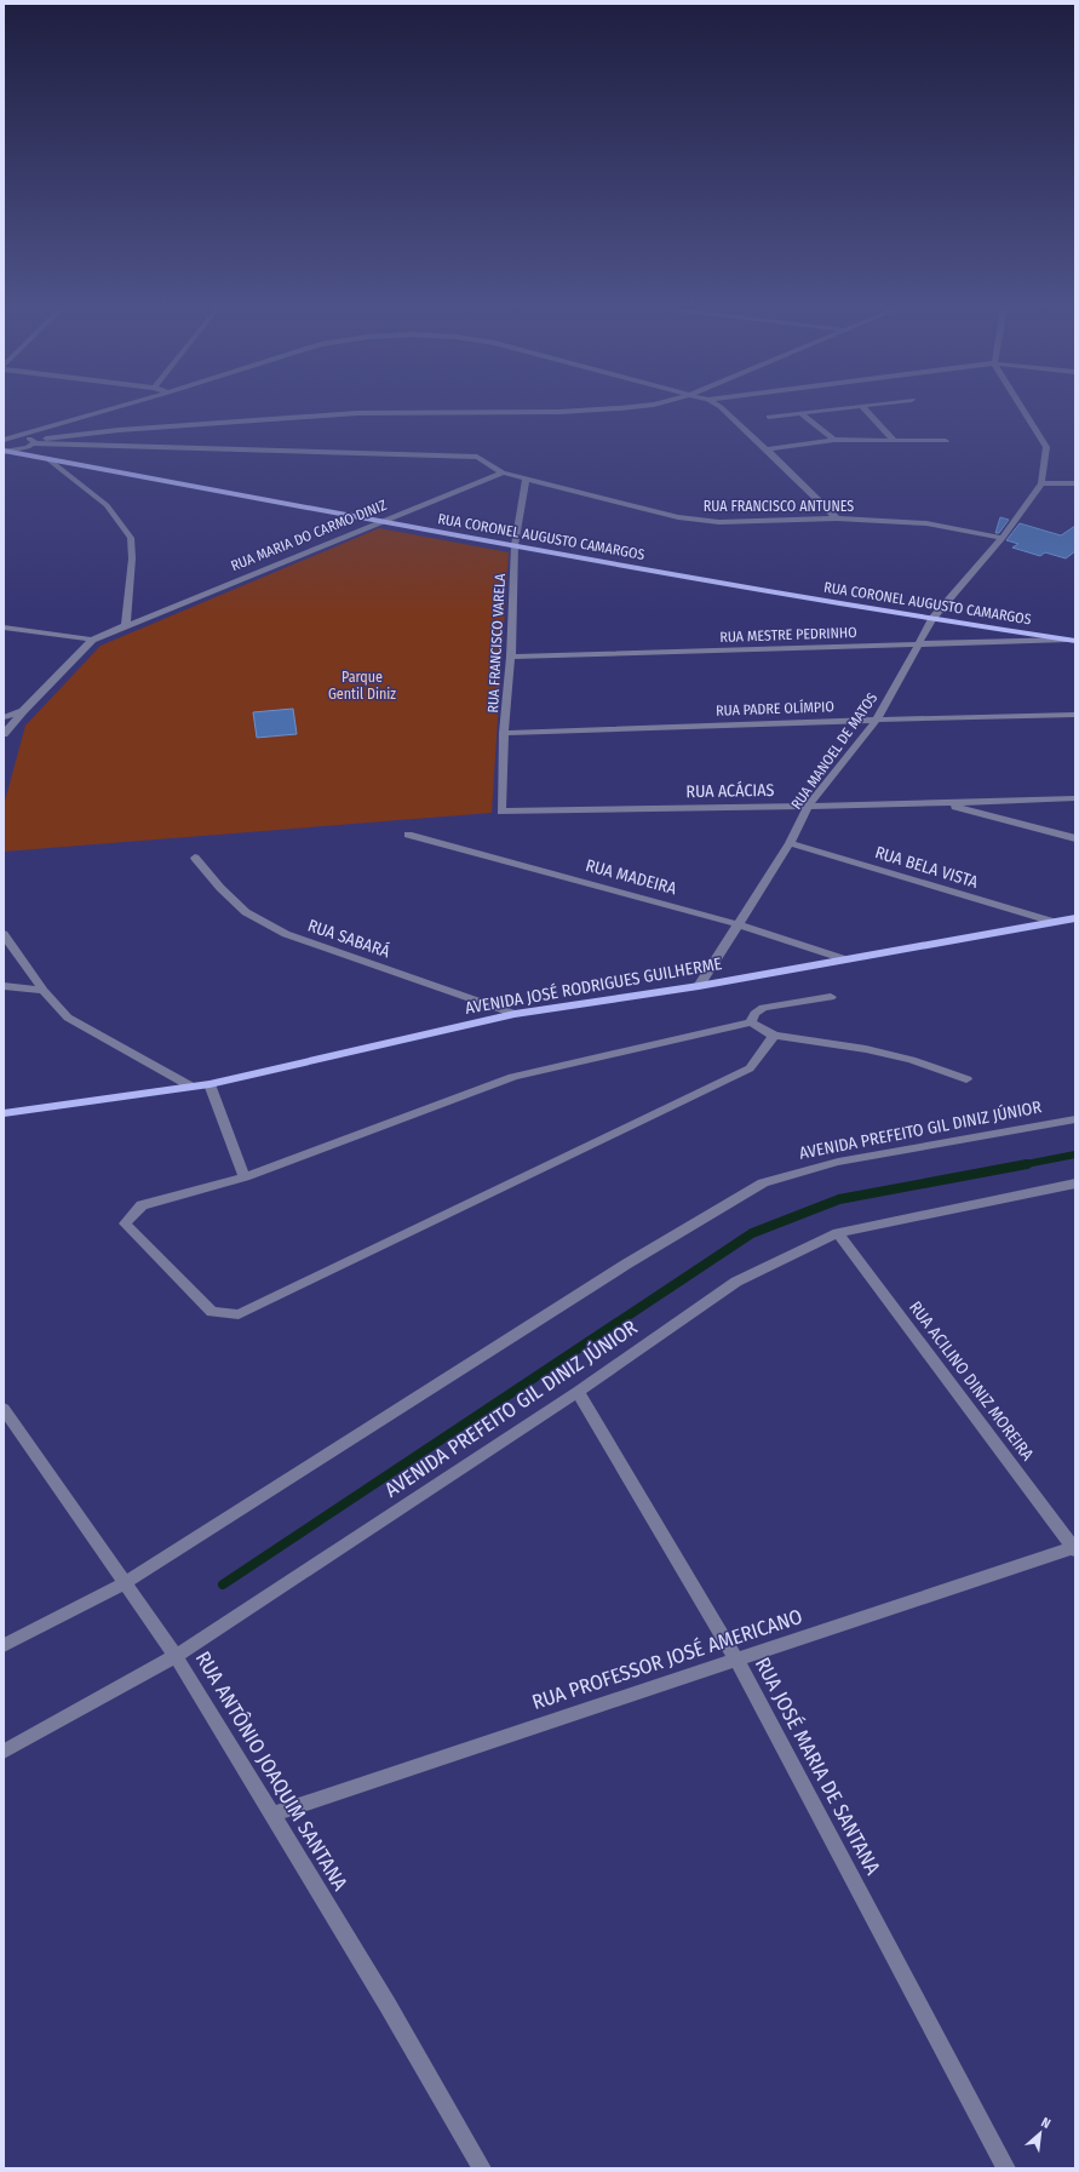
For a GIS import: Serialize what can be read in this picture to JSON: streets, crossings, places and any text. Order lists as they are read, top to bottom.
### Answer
{
  "streets": {
    "main road": ["RUA CORONEL AUGUSTO CAMARGOS", "AVENIDA JOSÉ RODRIGUES GUILHERME"],
    "street": [
      "RUA FRANCISCO ANTUNES",
      "RUA MARIA DO CARMO DINIZ",
      "RUA MESTRE PEDRINHO",
      "RUA FRANCISCO VARELA",
      "RUA PADRE OLÍMPIO",
      "RUA MANOEL DE MATOS",
      "RUA ACÁCIAS",
      "RUA BELA VISTA",
      "RUA MADEIRA",
      "RUA SABARÁ",
      "AVENIDA PREFEITO GIL DINIZ JÚNIOR",
      "RUA ACILINO DINIZ MOREIRA",
      "RUA PROFESSOR JOSÉ AMERICANO",
      "RUA JOSÉ MARIA DE SANTANA",
      "RUA ANTÔNIO JOAQUIM SANTANA"
    ]
  },
  "crossings": [
    ["RUA FRANCISCO ANTUNES", "RUA MARIA DO CARMO DINIZ"],
    ["RUA FRANCISCO ANTUNES", "RUA FRANCISCO VARELA"],
    ["RUA FRANCISCO ANTUNES", "RUA MANOEL DE MATOS"],
    ["RUA MARIA DO CARMO DINIZ", "RUA CORONEL AUGUSTO CAMARGOS"],
    ["RUA CORONEL AUGUSTO CAMARGOS", "RUA MESTRE PEDRINHO"],
    ["RUA CORONEL AUGUSTO CAMARGOS", "RUA FRANCISCO VARELA"],
    ["RUA CORONEL AUGUSTO CAMARGOS", "RUA MANOEL DE MATOS"],
    ["RUA MESTRE PEDRINHO", "RUA FRANCISCO VARELA"],
    ["RUA MESTRE PEDRINHO", "RUA MANOEL DE MATOS"],
    ["RUA FRANCISCO VARELA", "RUA PADRE OLÍMPIO"],
    ["RUA FRANCISCO VARELA", "RUA ACÁCIAS"],
    ["RUA PADRE OLÍMPIO", "RUA MANOEL DE MATOS"],
    ["RUA MANOEL DE MATOS", "RUA ACÁCIAS"],
    ["RUA MANOEL DE MATOS", "RUA BELA VISTA"],
    ["RUA MANOEL DE MATOS", "RUA MADEIRA"],
    ["RUA MANOEL DE MATOS", "AVENIDA JOSÉ RODRIGUES GUILHERME"],
    ["RUA BELA VISTA", "AVENIDA JOSÉ RODRIGUES GUILHERME"],
    ["RUA MADEIRA", "AVENIDA JOSÉ RODRIGUES GUILHERME"],
    ["RUA SABARÁ", "AVENIDA JOSÉ RODRIGUES GUILHERME"],
    ["AVENIDA PREFEITO GIL DINIZ JÚNIOR", "RUA ACILINO DINIZ MOREIRA"],
    ["AVENIDA PREFEITO GIL DINIZ JÚNIOR", "RUA JOSÉ MARIA DE SANTANA"],
    ["AVENIDA PREFEITO GIL DINIZ JÚNIOR", "RUA ANTÔNIO JOAQUIM SANTANA"],
    ["RUA ACILINO DINIZ MOREIRA", "RUA PROFESSOR JOSÉ AMERICANO"],
    ["RUA PROFESSOR JOSÉ AMERICANO", "RUA JOSÉ MARIA DE SANTANA"],
    ["RUA PROFESSOR JOSÉ AMERICANO", "RUA ANTÔNIO JOAQUIM SANTANA"]
  ],
  "parks": ["Parque Gentil Diniz"],
  "north": "top right"
}
